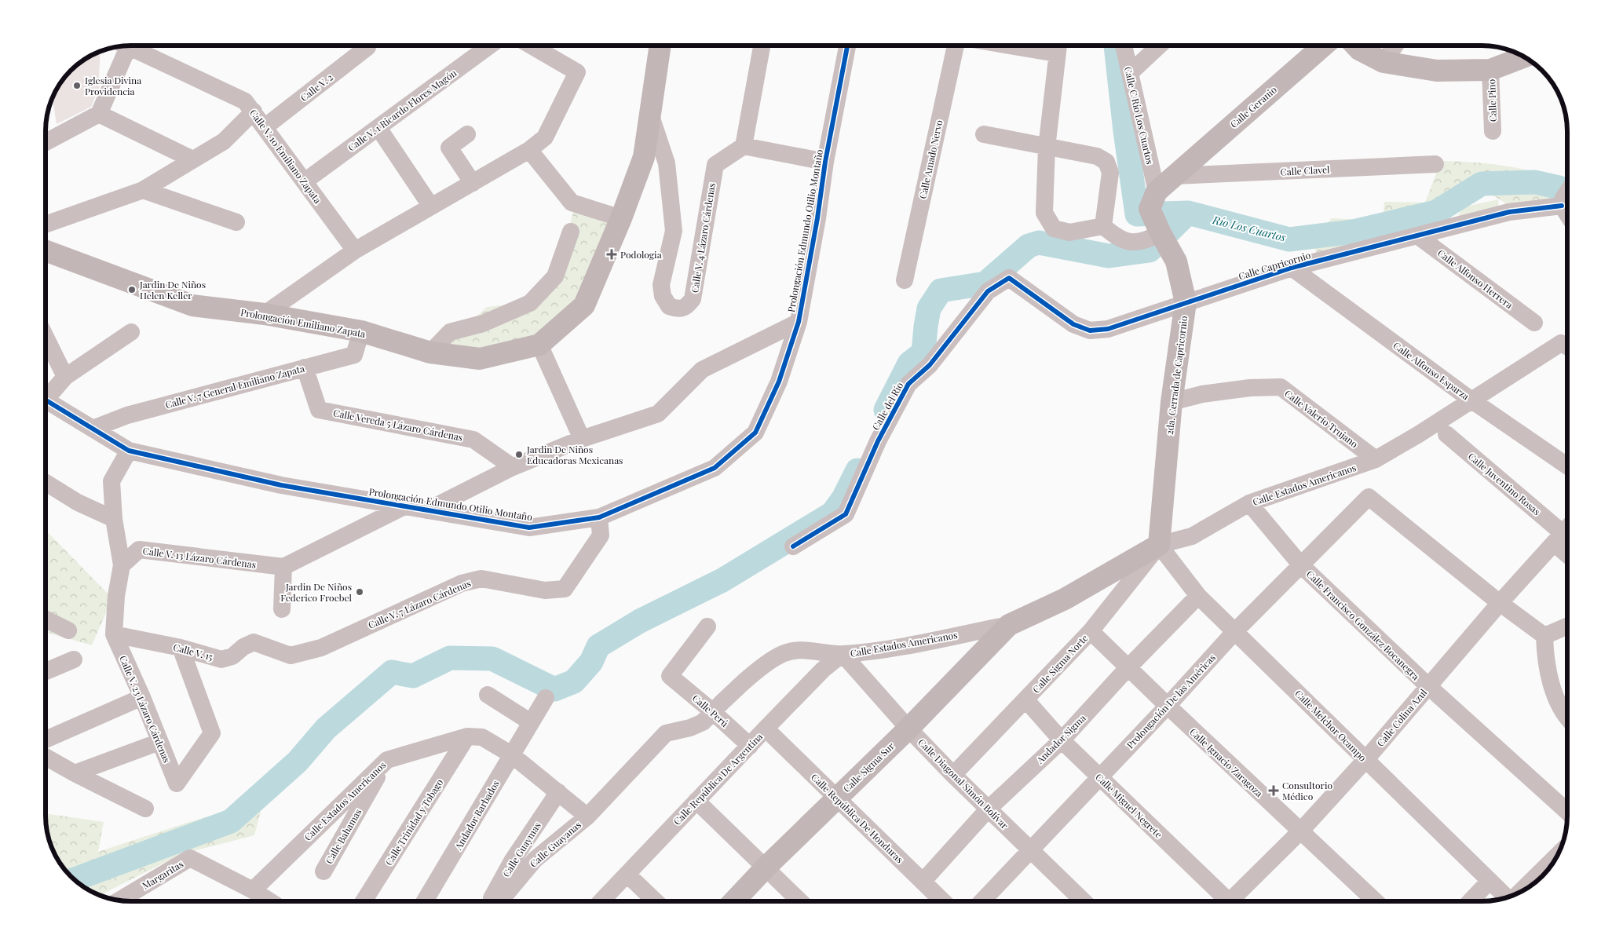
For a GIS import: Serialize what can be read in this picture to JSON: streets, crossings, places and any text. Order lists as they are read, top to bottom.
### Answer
{
  "streets": {
    "main road": [
      "Calle Geranio",
      "Prolongación Emiliano Zapata",
      "2da. Cerrada de Capricornio",
      "Calle Estados Americanos",
      "Calle Sigma Sur"
    ],
    "street": [
      "Calle V. 2",
      "Calle Pino",
      "Calle V. 1 Ricardo Flores Magón",
      "Calle C Río Los Cuartos",
      "Calle V. 10 Emiliano Zapata",
      "Calle Amado Nervo",
      "Calle Clavel",
      "Prolongación Edmundo Otilio Montaño",
      "Calle V. 4 Lázaro Cárdenas",
      "Calle Capricornio",
      "Calle Alfonso Herrera",
      "Calle Alfonso Esparza",
      "Calle V. 7 General Emiliano Zapata",
      "Calle del Río",
      "Calle Valerio Trujano",
      "Calle Vereda 5 Lázaro Cárdenas",
      "Calle Juventino Rosas",
      "Calle V. 13 Lázaro Cárdenas",
      "Calle V. 7 Lázaro Cárdenas",
      "Calle Francisco González Bocanegra",
      "Calle V. 15",
      "Calle Sigma Norte",
      "Prolongación De las Américas",
      "Calle V. 23 Lázaro Cárdenas",
      "Calle Perú",
      "Calle Colina Azul",
      "Calle Melchor Ocampo",
      "Andador Sigma",
      "Calle Ignacio Zaragoza",
      "Calle República De Argentina",
      "Calle Diagonal Simón Bolívar",
      "Calle Miguel Negrete",
      "Andador Barbados",
      "Calle República De Honduras",
      "Calle Trinidad y Tobago",
      "Calle Bahamas",
      "Calle Guayanas",
      "Calle Guaymas",
      "Margaritas"
    ]
  },
  "crossings": [
    ["Calle V. 2", "Calle V. 10 Emiliano Zapata"],
    ["Calle Geranio", "Calle Clavel"],
    ["Calle V. 1 Ricardo Flores Magón", "Calle V. 10 Emiliano Zapata"],
    ["Calle C Río Los Cuartos", "2da. Cerrada de Capricornio"],
    ["Prolongación Edmundo Otilio Montaño", "Calle V. 7 General Emiliano Zapata"],
    ["Prolongación Edmundo Otilio Montaño", "Calle V. 7 Lázaro Cárdenas"],
    ["Calle V. 4 Lázaro Cárdenas", "Prolongación Emiliano Zapata"],
    ["Calle Capricornio", "Calle Alfonso Herrera"],
    ["Calle Capricornio", "Calle Alfonso Esparza"],
    ["Calle Capricornio", "2da. Cerrada de Capricornio"],
    ["Calle Capricornio", "Calle del Río"],
    ["Prolongación Emiliano Zapata", "Calle V. 7 General Emiliano Zapata"],
    ["Calle Alfonso Esparza", "Calle Estados Americanos"],
    ["2da. Cerrada de Capricornio", "Calle Valerio Trujano"],
    ["2da. Cerrada de Capricornio", "Calle Estados Americanos"],
    ["2da. Cerrada de Capricornio", "Calle Sigma Norte"],
    ["2da. Cerrada de Capricornio", "Calle Melchor Ocampo"],
    ["Calle V. 7 General Emiliano Zapata", "Calle Vereda 5 Lázaro Cárdenas"],
    ["Calle Valerio Trujano", "Calle Estados Americanos"],
    ["Calle Juventino Rosas", "Calle Colina Azul"],
    ["Calle Estados Americanos", "Calle Francisco González Bocanegra"],
    ["Calle Estados Americanos", "Calle Sigma Norte"],
    ["Calle Estados Americanos", "Calle Perú"],
    ["Calle Estados Americanos", "Calle Melchor Ocampo"],
    ["Calle Estados Americanos", "Calle Sigma Sur"],
    ["Calle Estados Americanos", "Calle República De Argentina"],
    ["Calle Estados Americanos", "Calle Diagonal Simón Bolívar"],
    ["Calle Estados Americanos", "Andador Barbados"],
    ["Calle Estados Americanos", "Calle Trinidad y Tobago"],
    ["Calle Estados Americanos", "Calle Bahamas"],
    ["Calle Estados Americanos", "Calle Guayanas"],
    ["Calle Estados Americanos", "Calle Guaymas"],
    ["Calle Estados Americanos", "Margaritas"],
    ["Calle V. 7 Lázaro Cárdenas", "Calle V. 15"],
    ["Calle Francisco González Bocanegra", "Prolongación De las Américas"],
    ["Calle Francisco González Bocanegra", "Calle Colina Azul"],
    ["Calle V. 15", "Calle V. 23 Lázaro Cárdenas"],
    ["Calle Sigma Norte", "Calle Melchor Ocampo"],
    ["Calle Sigma Norte", "Calle Ignacio Zaragoza"],
    ["Calle Sigma Norte", "Calle Diagonal Simón Bolívar"],
    ["Calle Sigma Norte", "Calle Miguel Negrete"],
    ["Prolongación De las Américas", "Calle Colina Azul"],
    ["Prolongación De las Américas", "Calle Melchor Ocampo"],
    ["Prolongación De las Américas", "Calle Ignacio Zaragoza"],
    ["Prolongación De las Américas", "Calle Diagonal Simón Bolívar"],
    ["Prolongación De las Américas", "Calle Miguel Negrete"],
    ["Calle Perú", "Calle República De Argentina"],
    ["Calle Colina Azul", "Calle Melchor Ocampo"],
    ["Calle Colina Azul", "Calle Ignacio Zaragoza"],
    ["Calle Melchor Ocampo", "Andador Sigma"],
    ["Andador Sigma", "Calle Ignacio Zaragoza"],
    ["Andador Sigma", "Calle Diagonal Simón Bolívar"],
    ["Andador Sigma", "Calle Miguel Negrete"],
    ["Andador Sigma", "Calle República De Honduras"],
    ["Calle Sigma Sur", "Calle Diagonal Simón Bolívar"],
    ["Calle Sigma Sur", "Calle República De Honduras"],
    ["Calle República De Argentina", "Calle Diagonal Simón Bolívar"],
    ["Calle República De Argentina", "Calle República De Honduras"]
  ],
  "water": ["Río Los Cuartos"],
  "places": {
    "other": [
      "Iglesia Divina Providencia",
      "Jardin De Niños Helen Keller",
      "Jardin De Niños Educadoras Mexicanas",
      "Jardin De Niños Federico Froebel"
    ],
    "health": ["Podologia", "Consultorio Médico"]
  }
}
